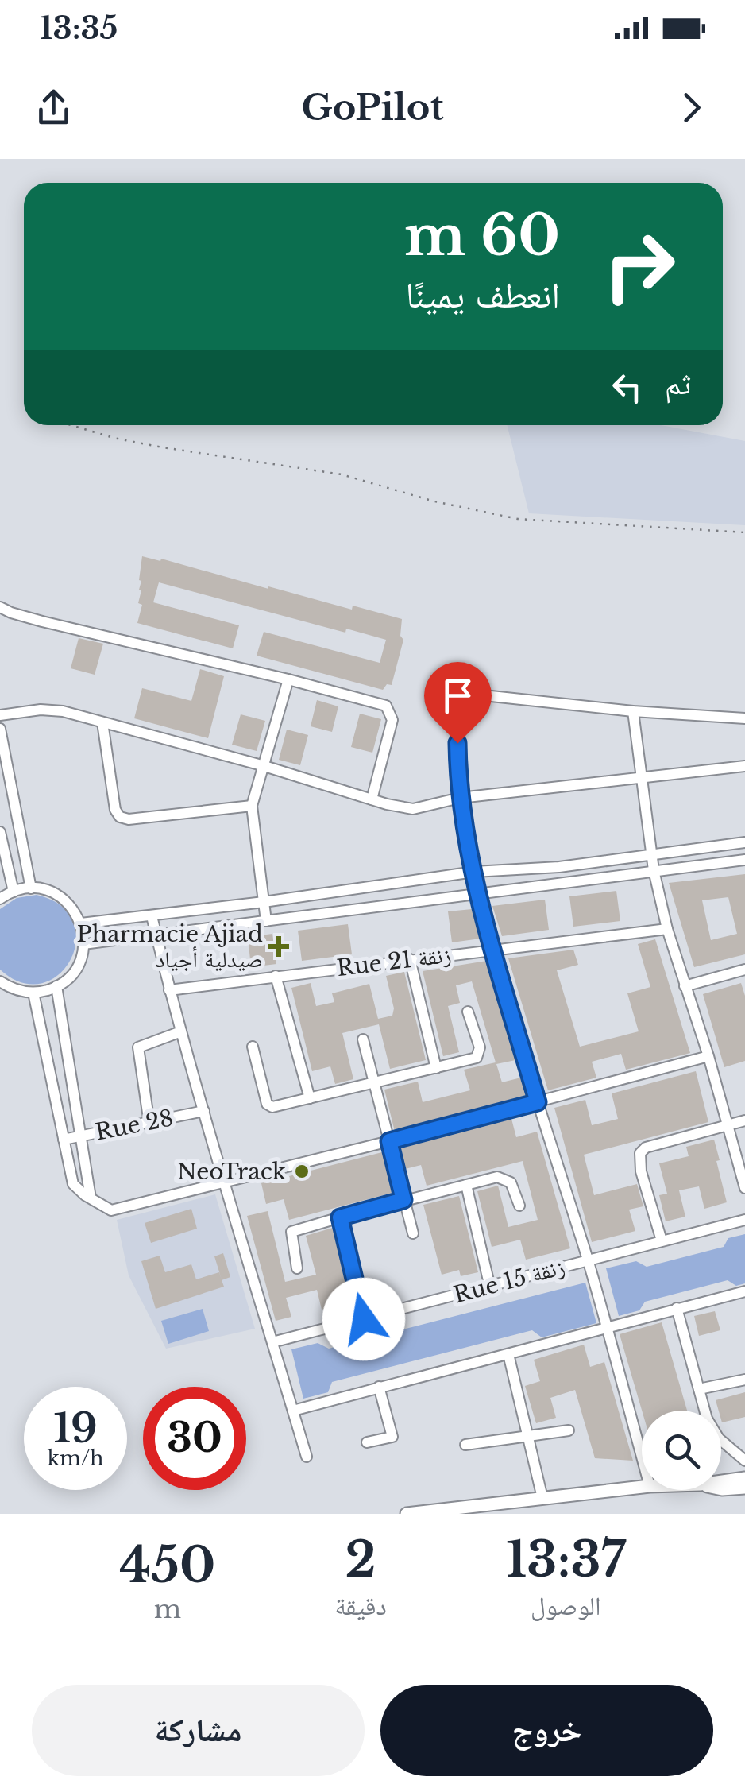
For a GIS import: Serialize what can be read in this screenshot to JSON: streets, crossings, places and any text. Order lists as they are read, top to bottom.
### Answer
{
  "streets": {
    "street": ["Rue 21 زنقة", "Rue 28", "Rue 15 زنقة"]
  },
  "places": {
    "health": ["Pharmacie Ajiad صيدلية أجياد"],
    "other": ["NeoTrack"]
  },
  "page": {
    "status": "13:35",
    "header": "GoPilot",
    "turn": ["60 m", "انعطف يمينًا"],
    "then": "ثم",
    "speed": "19 km/h",
    "limit": "30",
    "eta": [
      "13:37",
      "الوصول",
      "2",
      "دقيقة",
      "450",
      "m"
    ],
    "buttons": ["خروج", "مشاركة"]
  }
}
